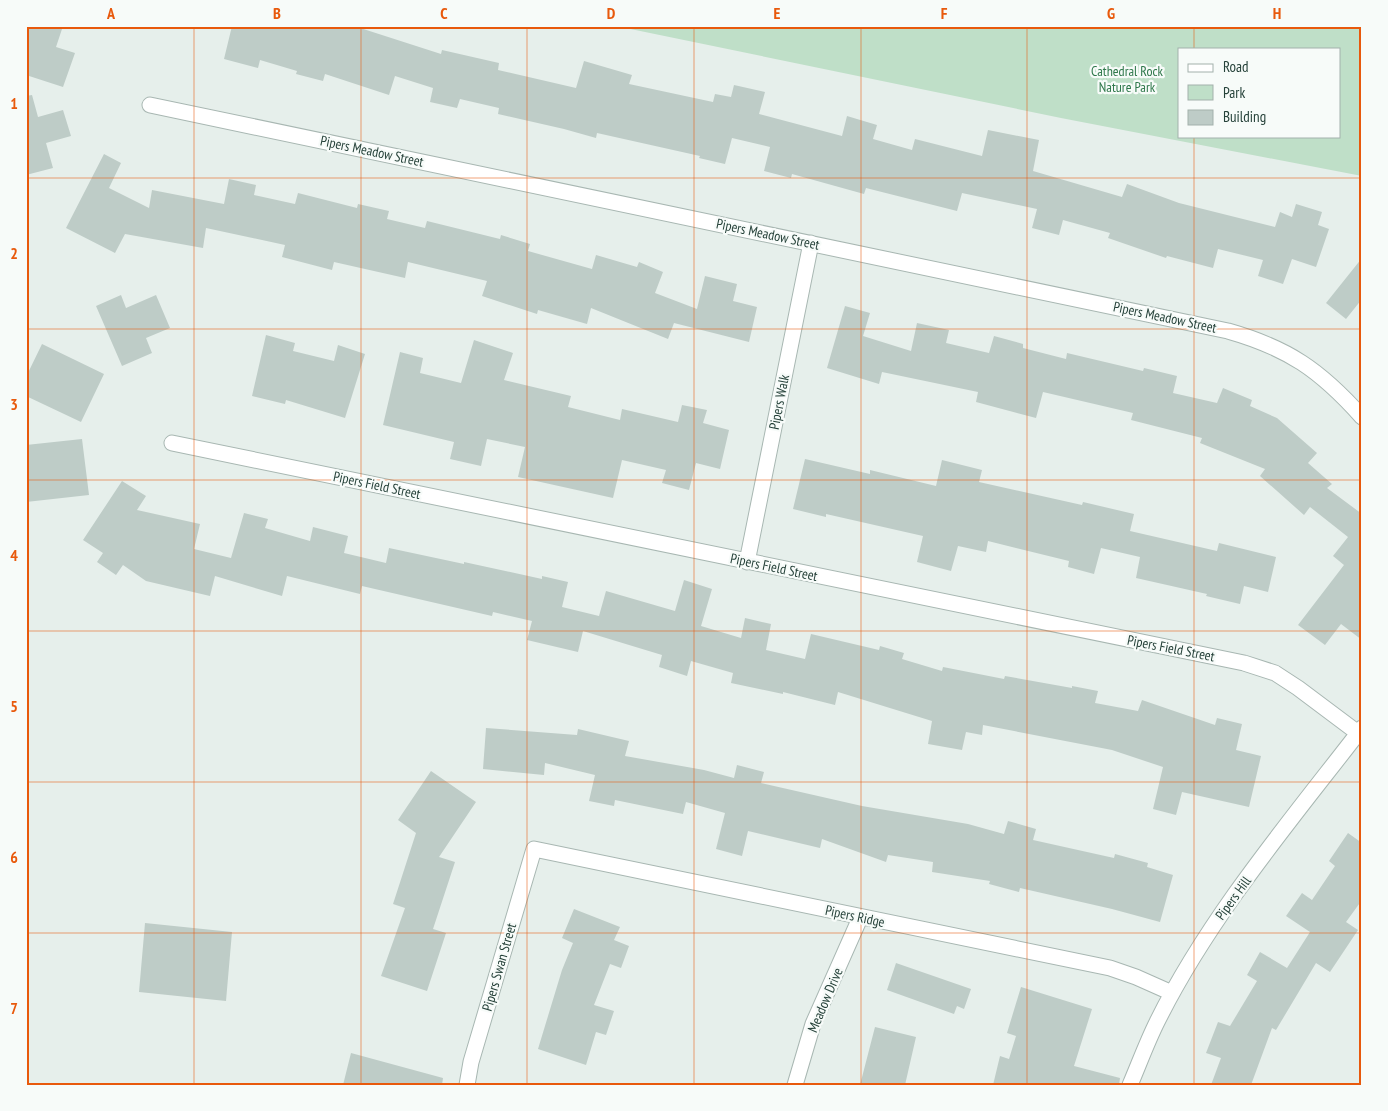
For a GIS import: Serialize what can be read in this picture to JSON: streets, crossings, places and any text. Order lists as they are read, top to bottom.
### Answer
{
  "streets": {
    "street": [
      "Pipers Meadow Street",
      "Pipers Walk",
      "Pipers Field Street",
      "Pipers Hill",
      "Pipers Ridge",
      "Pipers Swan Street",
      "Meadow Drive"
    ]
  },
  "crossings": [
    ["Pipers Meadow Street", "Pipers Walk"],
    ["Pipers Walk", "Pipers Field Street"],
    ["Pipers Field Street", "Pipers Hill"],
    ["Pipers Hill", "Pipers Ridge"],
    ["Pipers Ridge", "Pipers Swan Street"],
    ["Pipers Ridge", "Meadow Drive"]
  ],
  "parks": ["Cathedral Rock Nature Park"],
  "legend": ["Road", "Park", "Building"],
  "grid": {
    "columns": [
      "A",
      "B",
      "C",
      "D",
      "E",
      "F",
      "G",
      "H"
    ],
    "rows": [
      "1",
      "2",
      "3",
      "4",
      "5",
      "6",
      "7"
    ]
  }
}
